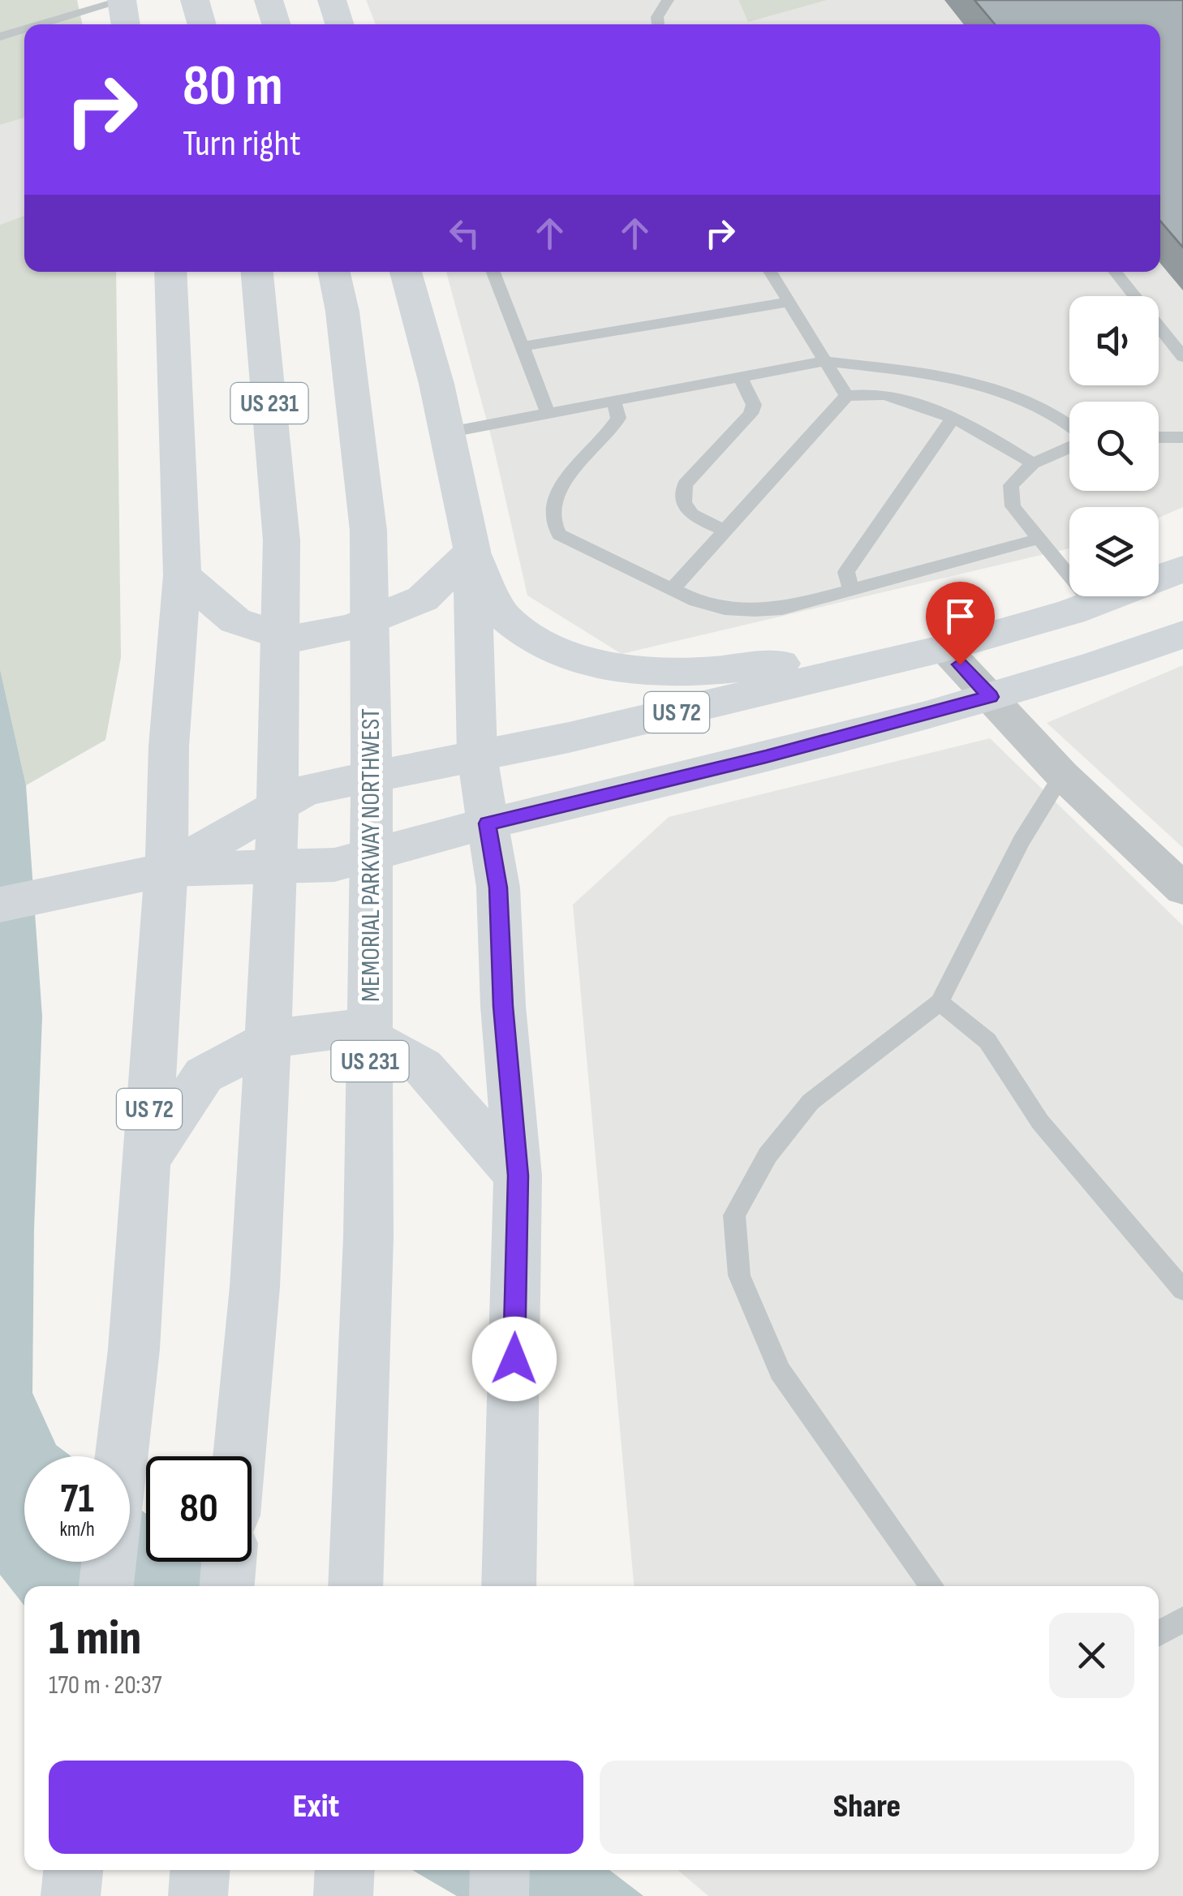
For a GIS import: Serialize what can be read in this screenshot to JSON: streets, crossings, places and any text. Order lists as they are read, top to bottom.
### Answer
{
  "streets": {
    "main road": ["US 231", "US 72", "MEMORIAL PARKWAY NORTHWEST"]
  },
  "page": {
    "turn": ["80 m", "Turn right"],
    "speed": "71 km/h",
    "limit": "80",
    "heading": ["1 min", "170 m · 20:37"],
    "buttons": ["Exit", "Share"]
  }
}
